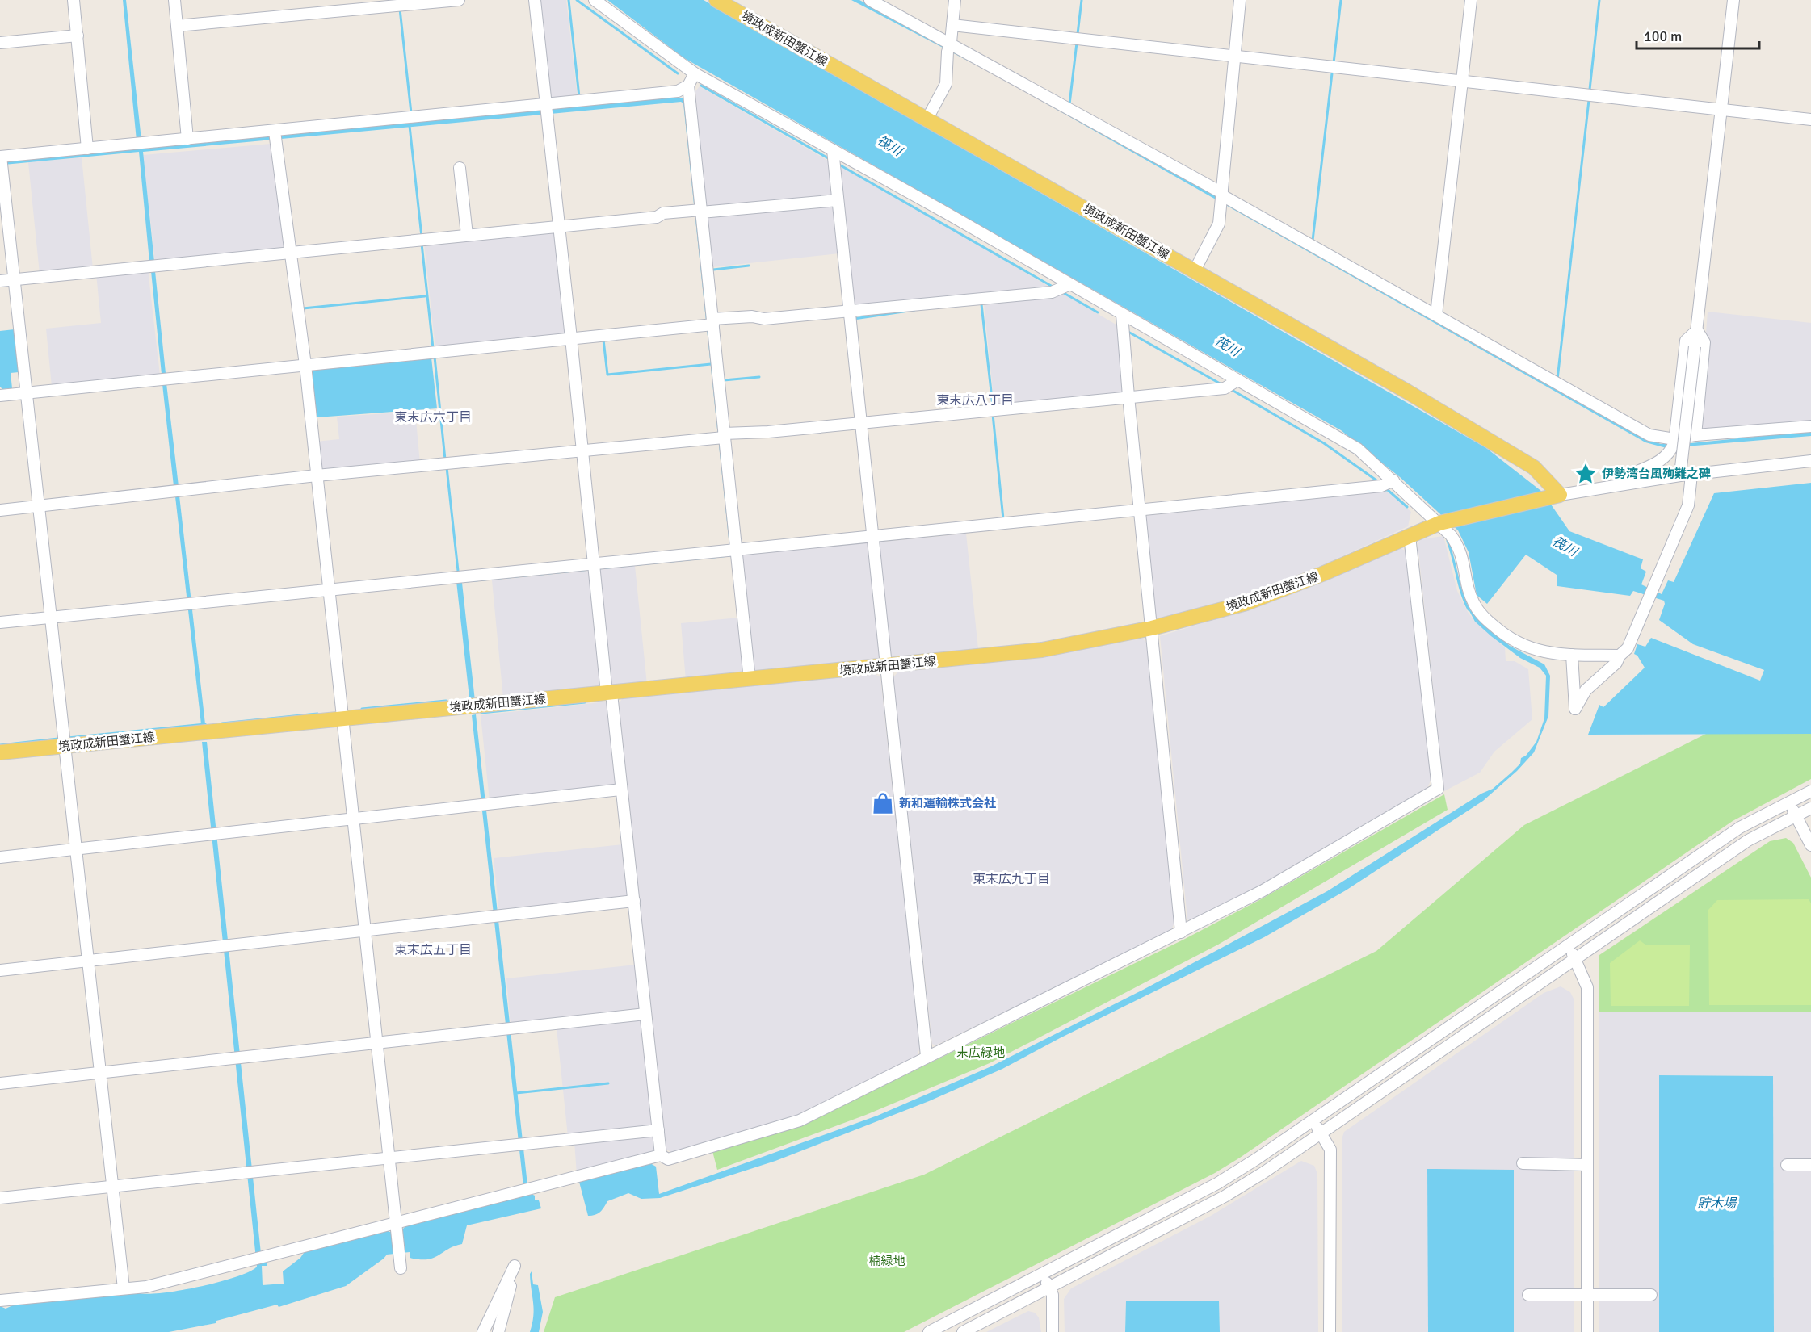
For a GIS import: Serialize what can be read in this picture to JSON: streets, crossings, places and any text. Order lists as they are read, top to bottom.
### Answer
{
  "streets": {
    "main road": ["境政成新田蟹江線"]
  },
  "districts": [
    "東末広八丁目",
    "東末広六丁目",
    "東末広九丁目",
    "東末広五丁目"
  ],
  "water": ["筏川", "貯木場"],
  "parks": ["末広緑地", "楠緑地"],
  "places": {
    "place": ["伊勢湾台風殉難之碑"],
    "shop": ["新和運輸株式会社"]
  },
  "scale_bar": "100 m"
}
